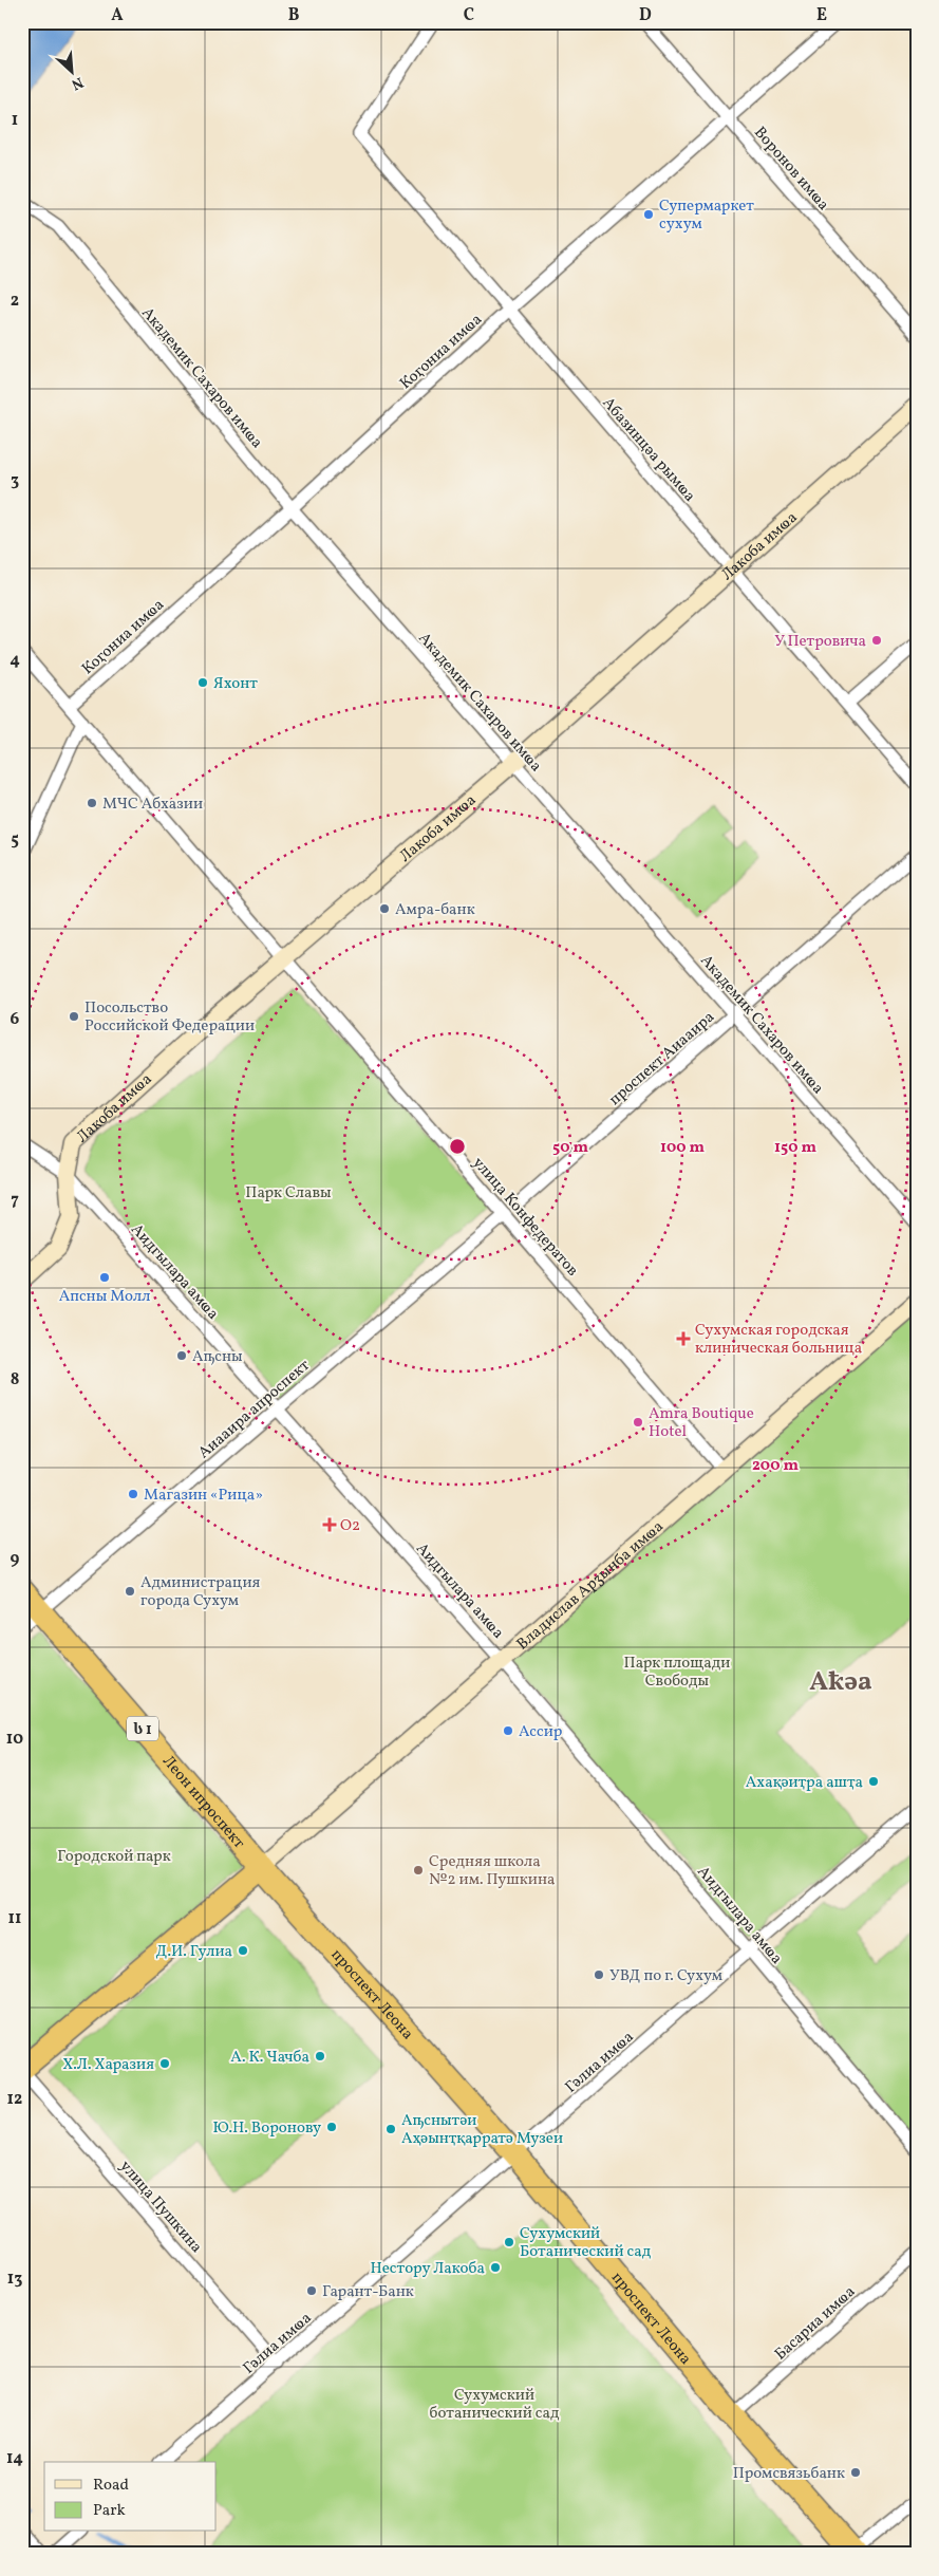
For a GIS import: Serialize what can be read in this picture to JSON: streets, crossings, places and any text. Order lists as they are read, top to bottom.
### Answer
{
  "streets": {
    "highway": ["ს 1", "Леон ипроспект", "проспект Леона"],
    "main road": ["Лакоба имҩа", "Владислав Арӡынба имҩа"],
    "street": [
      "Воронов имҩа",
      "Коӷониа имҩа",
      "Академик Сахаров имҩа",
      "Абазинцәа рымҩа",
      "проспект Аиааира",
      "улица Конфедератов",
      "Аидгылара амҩа",
      "Аиааира апроспект",
      "Гәлиа имҩа",
      "улица Пушкина",
      "Басариа имҩа"
    ]
  },
  "crossings": [
    ["Воронов имҩа", "Коӷониа имҩа"],
    ["Коӷониа имҩа", "Академик Сахаров имҩа"],
    ["Коӷониа имҩа", "Абазинцәа рымҩа"],
    ["Коӷониа имҩа", "улица Конфедератов"],
    ["Академик Сахаров имҩа", "Лакоба имҩа"],
    ["Академик Сахаров имҩа", "проспект Аиааира"],
    ["Абазинцәа рымҩа", "Лакоба имҩа"],
    ["Лакоба имҩа", "улица Конфедератов"],
    ["Лакоба имҩа", "Аидгылара амҩа"],
    ["улица Конфедератов", "Аиааира апроспект"],
    ["улица Конфедератов", "Владислав Арӡынба имҩа"],
    ["Аидгылара амҩа", "Аиааира апроспект"],
    ["Аидгылара амҩа", "Владислав Арӡынба имҩа"],
    ["Аидгылара амҩа", "Гәлиа имҩа"],
    ["Аиааира апроспект", "Леон ипроспект"],
    ["Владислав Арӡынба имҩа", "Леон ипроспект"],
    ["Владислав Арӡынба имҩа", "проспект Леона"],
    ["Леон ипроспект", "проспект Леона"],
    ["проспект Леона", "Гәлиа имҩа"],
    ["проспект Леона", "Басариа имҩа"],
    ["Гәлиа имҩа", "улица Пушкина"]
  ],
  "districts": ["Аҟəа"],
  "parks": [
    "Парк Славы",
    "Парк площади Свободы",
    "Городской парк",
    "Сухумский ботанический сад"
  ],
  "places": {
    "other": [
      "Супермаркет сухум",
      "У Петровича",
      "Яхонт",
      "МЧС Абхазии",
      "Амра-банк",
      "Посольство Российской Федерации",
      "Апсны Молл",
      "Аҧсны",
      "Amra Boutique Hotel",
      "Магазин «Рица»",
      "Администрация города Сухум",
      "Ассир",
      "Ахақәиҭра ашҭа",
      "Средняя школа №2 им. Пушкина",
      "Д.И. Гулиа",
      "УВД по г. Сухум",
      "А. К. Чачба",
      "Х.Л. Харазия",
      "Ю.Н. Воронову",
      "Аҧснытәи Аҳәынҭқарратә Музеи",
      "Сухумский Ботанический сад",
      "Нестору Лакоба",
      "Гарант-Банк",
      "Промсвязьбанк"
    ],
    "health": ["Сухумская городская клиническая больница", "О2"]
  },
  "legend": ["Road", "Park"],
  "north": "bottom right",
  "grid": {
    "columns": [
      "A",
      "B",
      "C",
      "D",
      "E"
    ],
    "rows": [
      "1",
      "2",
      "3",
      "4",
      "5",
      "6",
      "7",
      "8",
      "9",
      "10",
      "11",
      "12",
      "13",
      "14"
    ]
  },
  "rings": [
    "50 m",
    "100 m",
    "150 m",
    "200 m"
  ]
}
